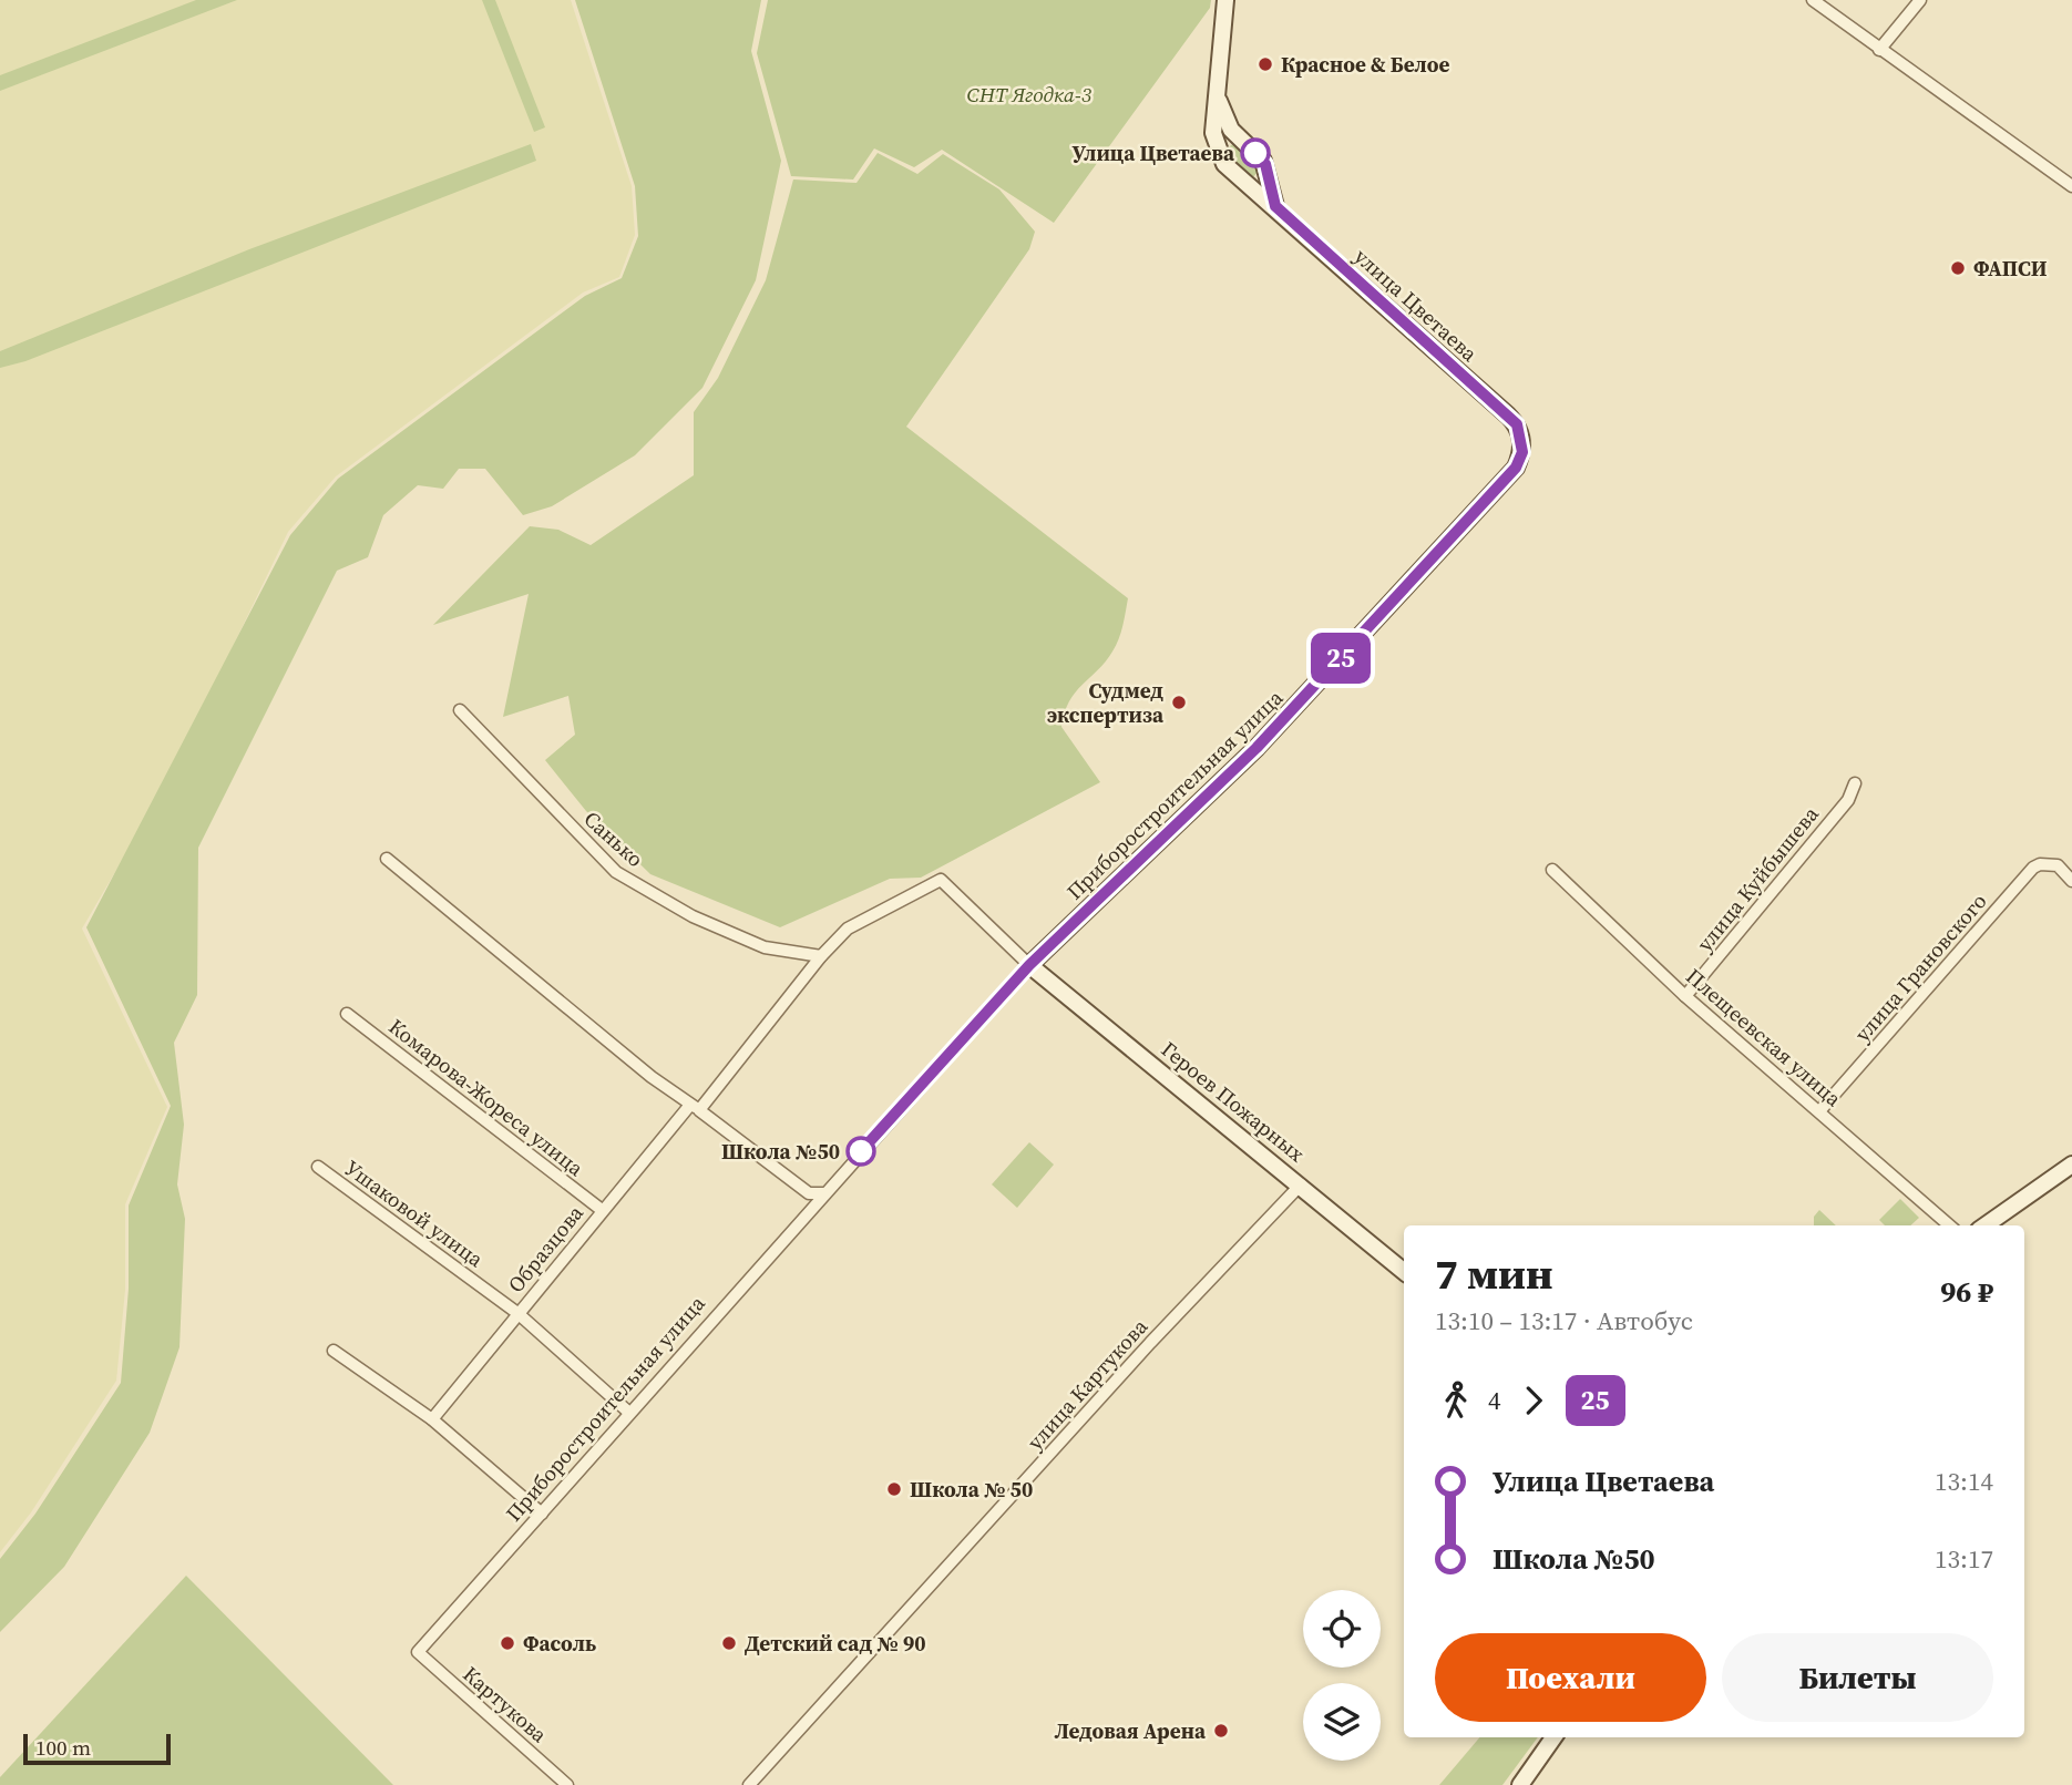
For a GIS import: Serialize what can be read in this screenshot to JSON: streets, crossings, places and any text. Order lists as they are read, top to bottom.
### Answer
{
  "streets": {
    "main road": ["улица Цветаева", "Приборостроительная улица", "Героев Пожарных"],
    "street": [
      "Санько",
      "улица Куйбышева",
      "улица Грановского",
      "Плещеевская улица",
      "Комарова-Жореса улица",
      "Ушаковой улица",
      "Образцова",
      "улица Картукова",
      "Картукова"
    ]
  },
  "crossings": [
    ["улица Цветаева", "Приборостроительная улица"],
    ["Приборостроительная улица", "Героев Пожарных"],
    ["Приборостроительная улица", "Ушаковой улица"],
    ["Приборостроительная улица", "Картукова"],
    ["улица Куйбышева", "Плещеевская улица"],
    ["улица Грановского", "Плещеевская улица"],
    ["Комарова-Жореса улица", "Образцова"],
    ["Героев Пожарных", "улица Картукова"],
    ["Ушаковой улица", "Образцова"]
  ],
  "parks": ["СНТ Ягодка-3"],
  "places": [
    "Красное & Белое",
    "Улица Цветаева",
    "ФАПСИ",
    "Судмед экспертиза",
    "Школа №50",
    "Школа № 50",
    "Фасоль",
    "Детский сад № 90",
    "Ледовая Арена"
  ],
  "lines": ["bus line 25"],
  "scale_bar": "100 m",
  "page": {
    "on_map": "25",
    "heading": ["7 мин", "13:10 – 13:17 · Автобус", "96 ₽"],
    "legs": ["4", "25"],
    "list": [
      {
        "name": "Улица Цветаева",
        "value": "13:14"
      },
      {
        "name": "Школа №50",
        "value": "13:17"
      }
    ],
    "buttons": ["Поехали", "Билеты"],
    "scale": "100 m"
  }
}
